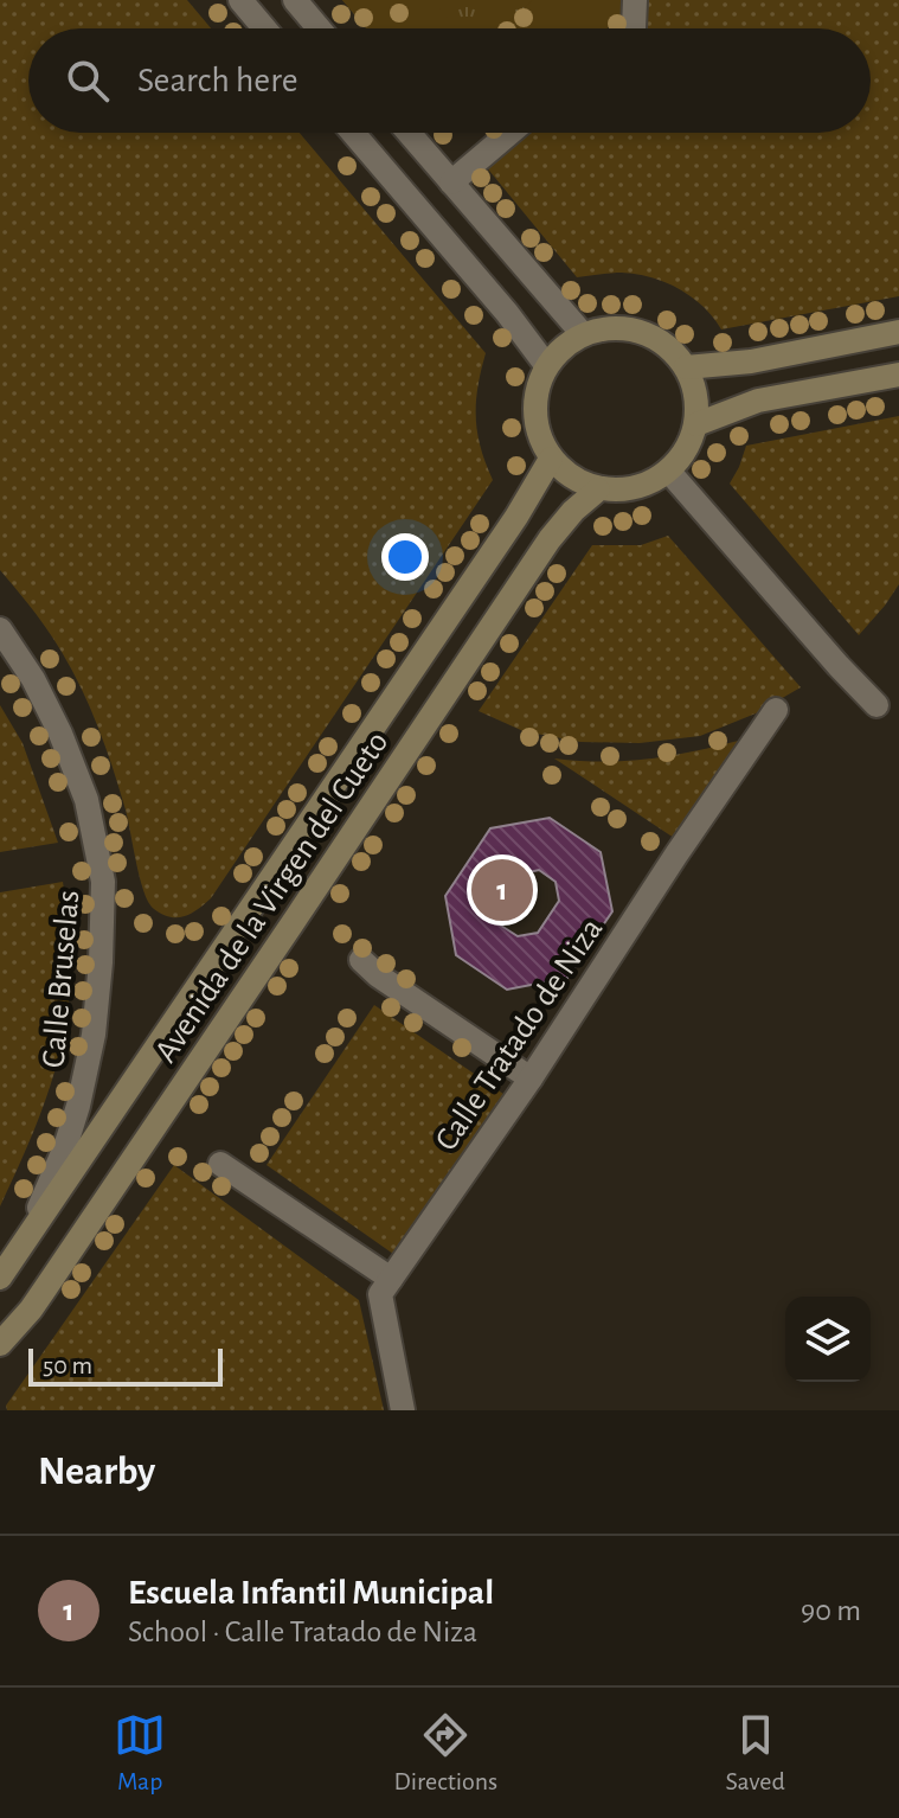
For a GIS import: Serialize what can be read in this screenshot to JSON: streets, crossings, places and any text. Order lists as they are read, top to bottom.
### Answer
{
  "streets": {
    "main road": ["Avenida de la Virgen del Cueto"],
    "street": ["Calle Bruselas", "Calle Tratado de Niza"]
  },
  "crossings": [
    ["Avenida de la Virgen del Cueto", "Calle Bruselas"]
  ],
  "scale_bar": "50 m",
  "page": {
    "search": "Search here",
    "pins": "1",
    "scale": "50 m",
    "heading": "Nearby",
    "list": [
      {
        "mark": "1",
        "name": "Escuela Infantil Municipal",
        "note": "School · Calle Tratado de Niza",
        "value": "90 m"
      }
    ],
    "nav": ["Map", "Directions", "Saved"]
  }
}
